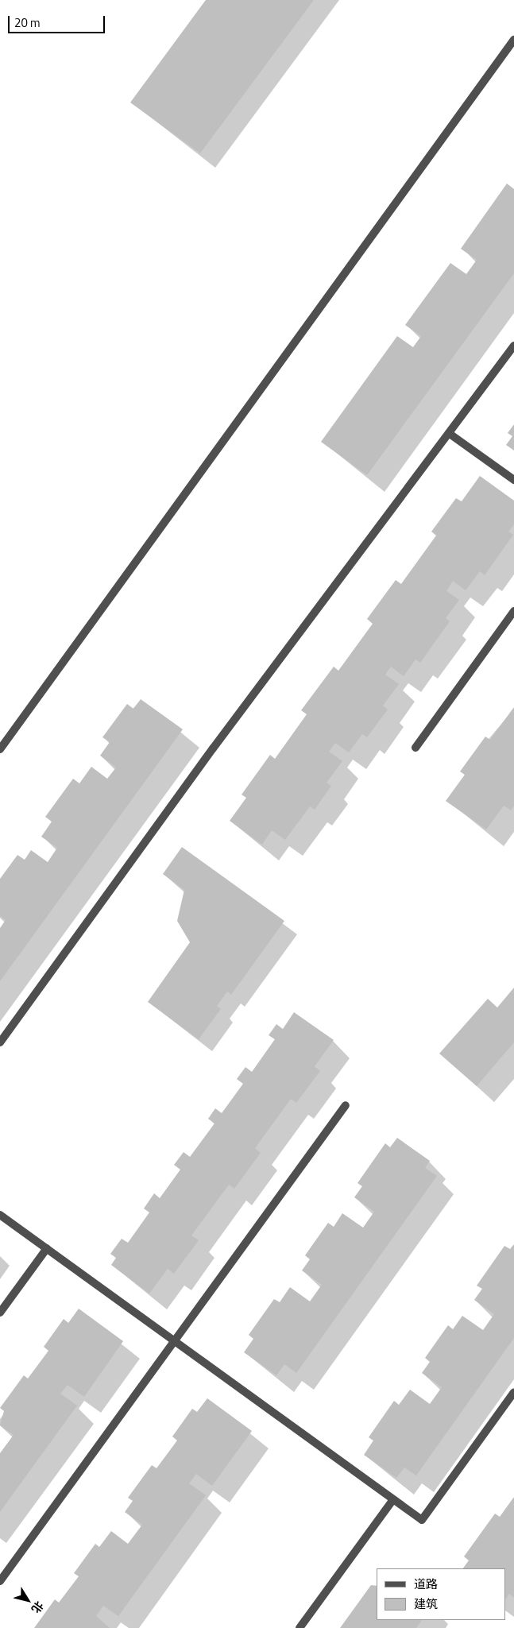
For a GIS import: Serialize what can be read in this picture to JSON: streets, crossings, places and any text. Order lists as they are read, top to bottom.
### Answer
{
  "legend": ["道路", "建筑"],
  "scale_bar": "20 m",
  "north": "bottom right"
}
